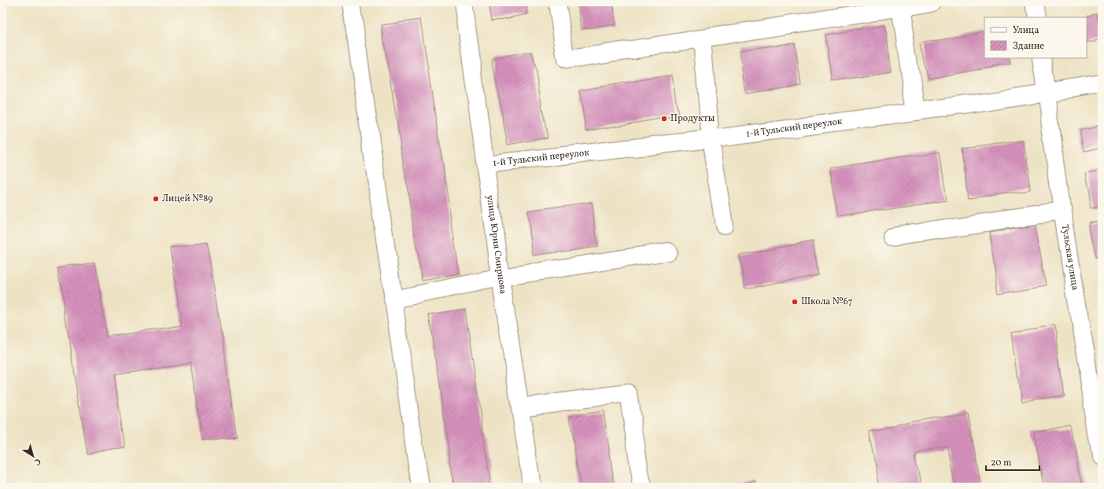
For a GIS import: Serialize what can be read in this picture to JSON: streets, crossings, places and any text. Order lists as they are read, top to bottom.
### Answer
{
  "streets": {
    "street": ["1-й Тульский переулок", "улица Юрия Смирнова", "Тульская улица"]
  },
  "crossings": [
    ["1-й Тульский переулок", "улица Юрия Смирнова"],
    ["1-й Тульский переулок", "Тульская улица"]
  ],
  "places": ["Продукты", "Лицей №89", "Школа №67"],
  "legend": ["Улица", "Здание"],
  "scale_bar": "20 m",
  "north": "bottom right"
}
